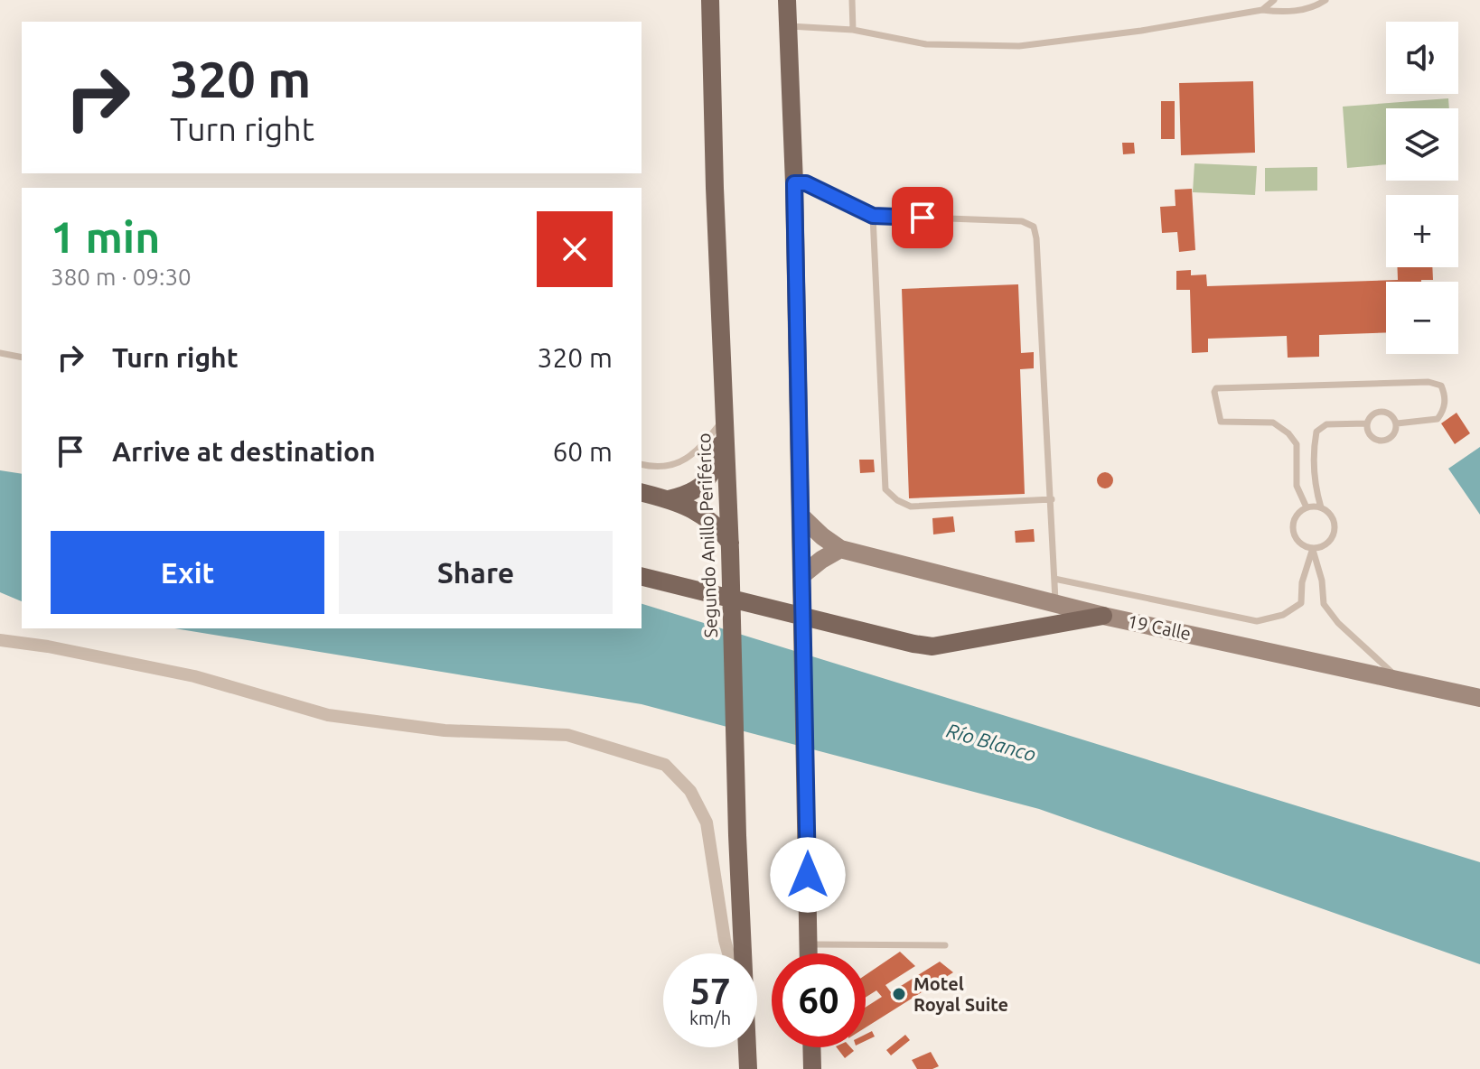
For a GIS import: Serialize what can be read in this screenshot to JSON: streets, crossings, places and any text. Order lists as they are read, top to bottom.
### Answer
{
  "streets": {
    "main road": ["Segundo Anillo Periférico", "19 Calle"]
  },
  "water": ["Río Blanco"],
  "places": ["Motel Royal Suite"],
  "page": {
    "map_buttons": ["+", "−"],
    "turn": ["320 m", "Turn right"],
    "heading": ["1 min", "380 m · 09:30"],
    "list": [
      {
        "name": "Turn right",
        "value": "320 m"
      },
      {
        "name": "Arrive at destination",
        "value": "60 m"
      }
    ],
    "buttons": ["Exit", "Share"],
    "speed": "57 km/h",
    "limit": "60"
  }
}
